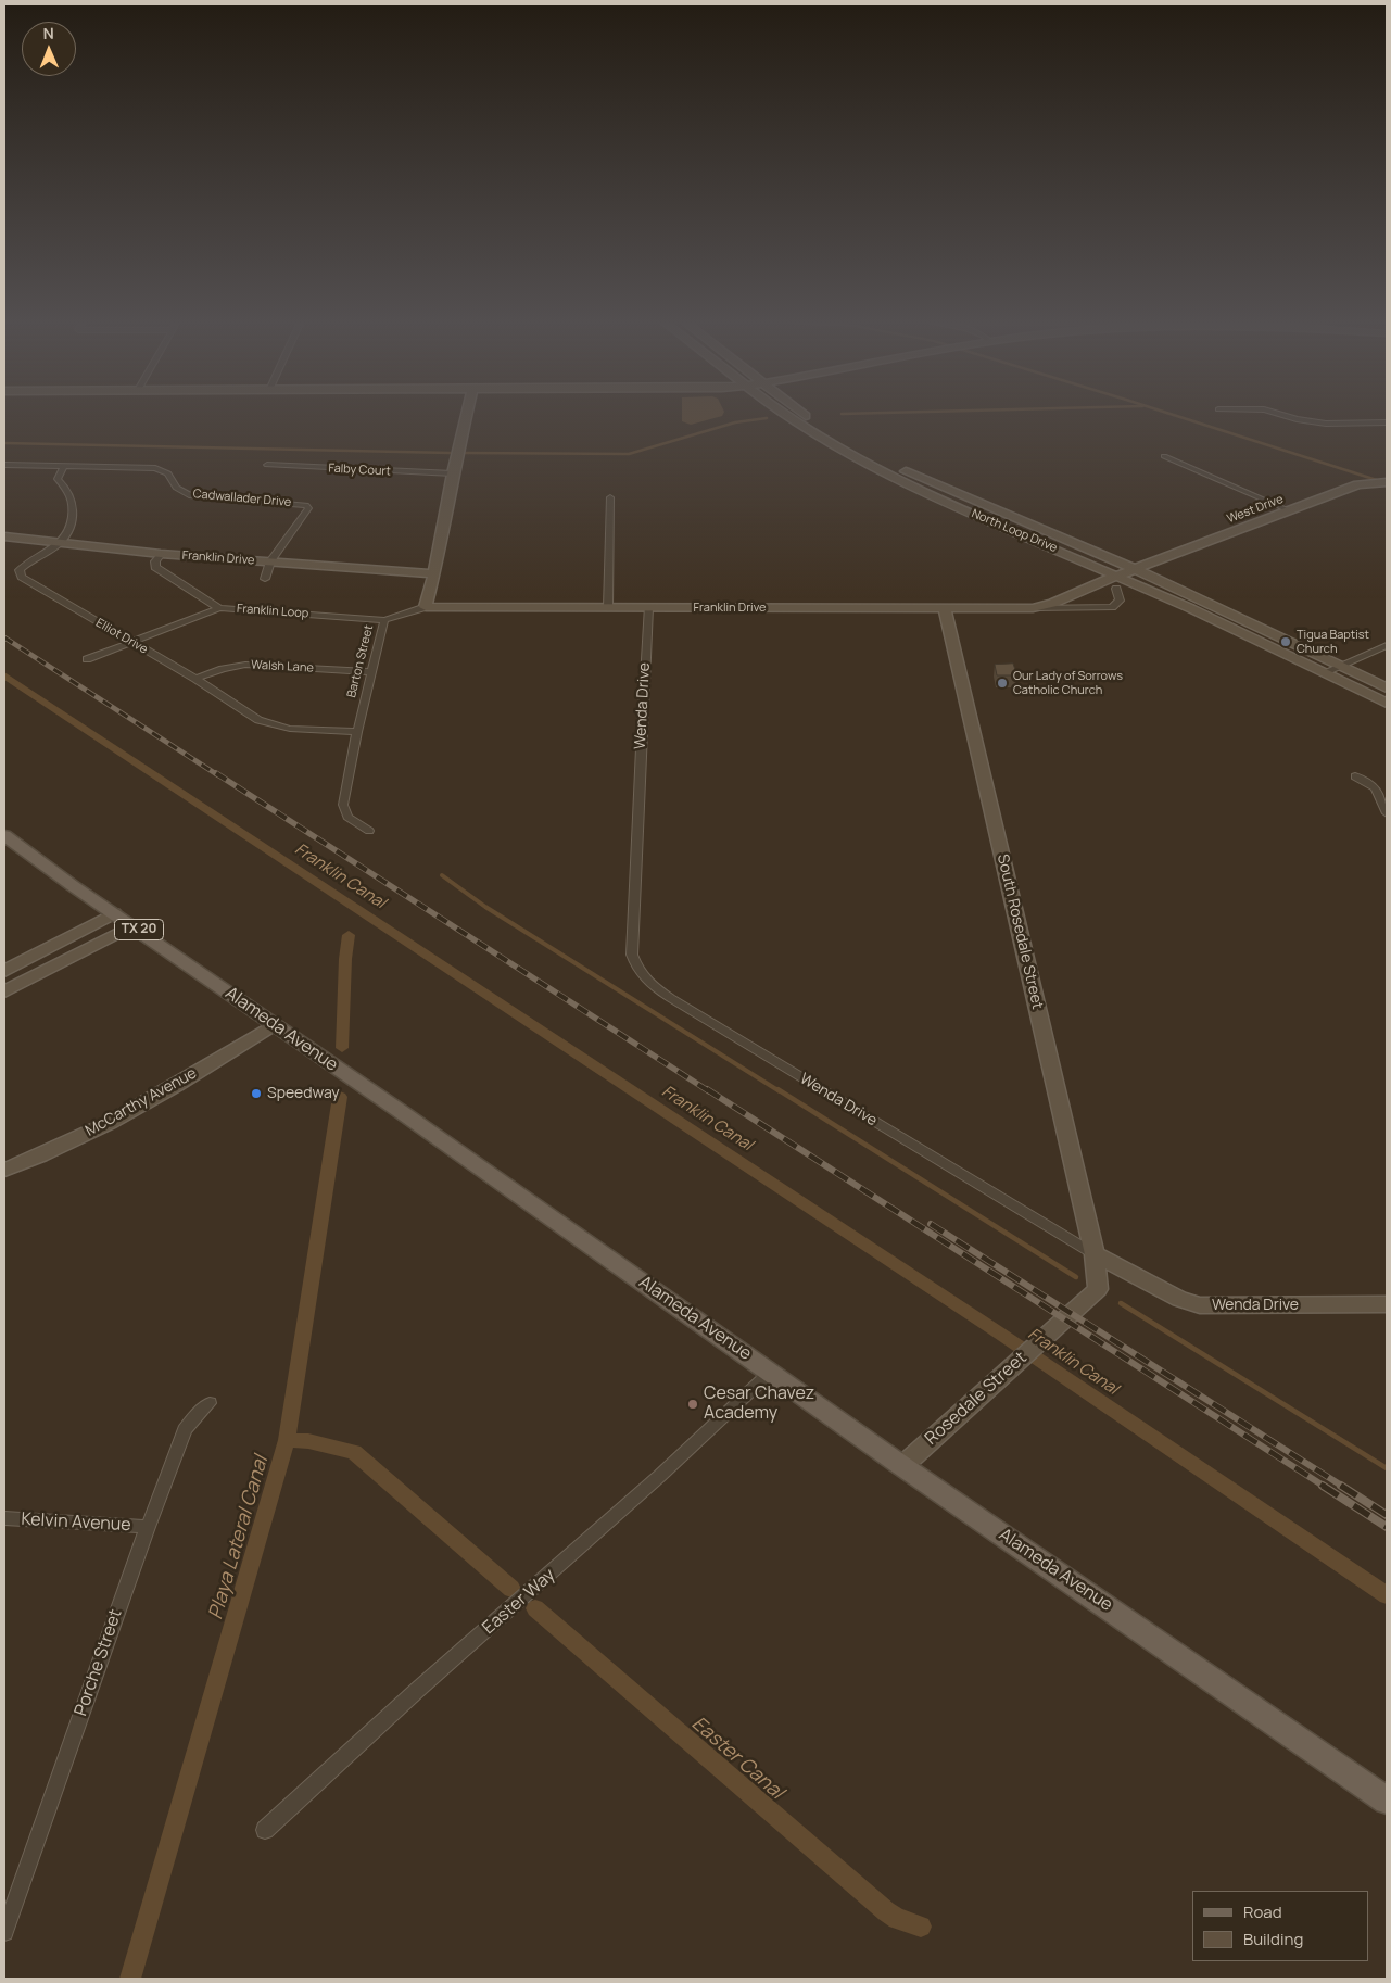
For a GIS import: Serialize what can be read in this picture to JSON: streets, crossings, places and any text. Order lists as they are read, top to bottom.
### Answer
{
  "streets": {
    "main road": [
      "West Drive",
      "North Loop Drive",
      "Franklin Drive",
      "Wenda Drive",
      "TX 20",
      "South Rosedale Street",
      "Alameda Avenue",
      "McCarthy Avenue",
      "Rosedale Street"
    ],
    "street": [
      "Falby Court",
      "Cadwallader Drive",
      "Franklin Loop",
      "Elliot Drive",
      "Barton Street",
      "Walsh Lane",
      "Kelvin Avenue",
      "Easter Way",
      "Porche Street"
    ]
  },
  "crossings": [
    ["Cadwallader Drive", "Franklin Drive"],
    ["West Drive", "North Loop Drive"],
    ["West Drive", "Franklin Drive"],
    ["North Loop Drive", "Franklin Drive"],
    ["Franklin Drive", "Franklin Loop"],
    ["Franklin Drive", "Elliot Drive"],
    ["Franklin Drive", "Barton Street"],
    ["Franklin Drive", "Wenda Drive"],
    ["Franklin Drive", "South Rosedale Street"],
    ["Franklin Loop", "Barton Street"],
    ["Elliot Drive", "Barton Street"],
    ["Elliot Drive", "Walsh Lane"],
    ["Barton Street", "Walsh Lane"],
    ["Wenda Drive", "South Rosedale Street"],
    ["Wenda Drive", "Rosedale Street"],
    ["South Rosedale Street", "Rosedale Street"],
    ["Alameda Avenue", "McCarthy Avenue"],
    ["Alameda Avenue", "Rosedale Street"],
    ["Alameda Avenue", "Easter Way"],
    ["Kelvin Avenue", "Porche Street"]
  ],
  "water": ["Franklin Canal", "Playa Lateral Canal", "Easter Canal"],
  "places": [
    "Tigua Baptist Church",
    "Our Lady of Sorrows Catholic Church",
    "Speedway",
    "Cesar Chavez Academy"
  ],
  "legend": ["Road", "Building"],
  "north": "top"
}
